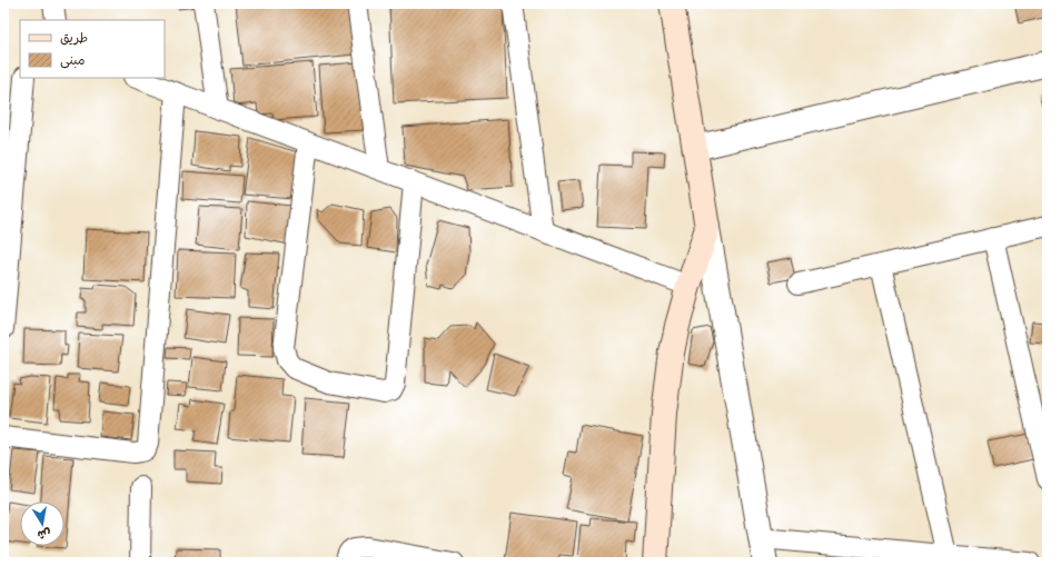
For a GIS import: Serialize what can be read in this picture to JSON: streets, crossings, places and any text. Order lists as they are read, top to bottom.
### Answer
{
  "legend": ["طريق", "مبنى"],
  "north": "bottom"
}
